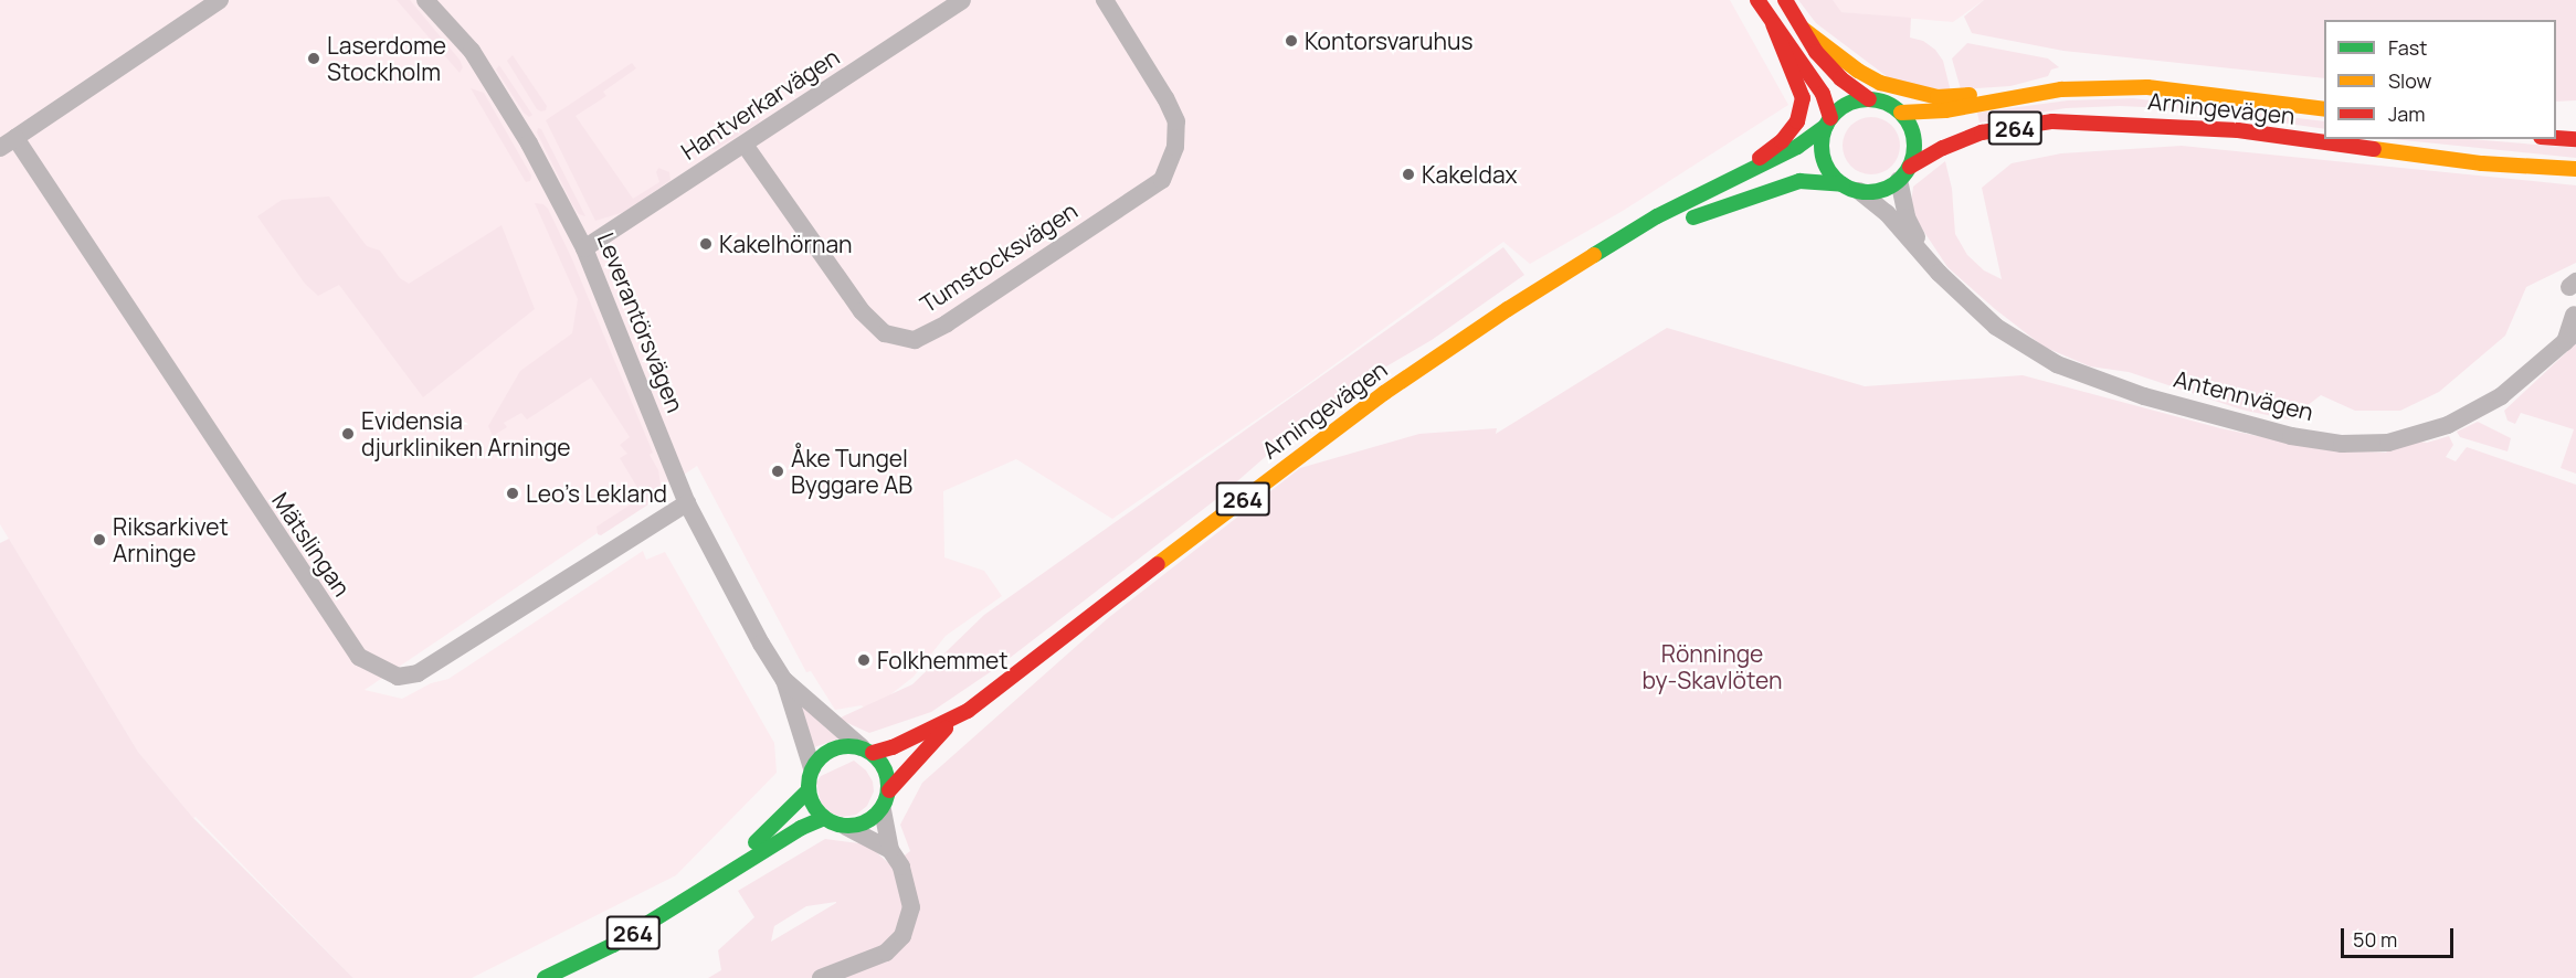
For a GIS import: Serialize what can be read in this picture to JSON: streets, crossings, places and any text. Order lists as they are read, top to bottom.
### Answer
{
  "streets": {
    "main road": ["Arningevägen", "264"],
    "street": [
      "Hantverkarvägen",
      "Tumstocksvägen",
      "Leverantörsvägen",
      "Antennvägen",
      "Mätslingan"
    ]
  },
  "crossings": [
    ["Hantverkarvägen", "Tumstocksvägen"],
    ["Hantverkarvägen", "Leverantörsvägen"],
    ["Arningevägen", "264"],
    ["Arningevägen", "Leverantörsvägen"],
    ["Arningevägen", "Antennvägen"],
    ["264", "Leverantörsvägen"],
    ["264", "Antennvägen"],
    ["Leverantörsvägen", "Mätslingan"]
  ],
  "parks": ["Rönninge by-Skavlöten"],
  "places": [
    "Kontorsvaruhus",
    "Laserdome Stockholm",
    "Kakeldax",
    "Kakelhörnan",
    "Evidensia djurkliniken Arninge",
    "Åke Tungel Byggare AB",
    "Leo's Lekland",
    "Riksarkivet Arninge",
    "Folkhemmet"
  ],
  "legend": ["Fast", "Slow", "Jam"],
  "scale_bar": "50 m"
}
